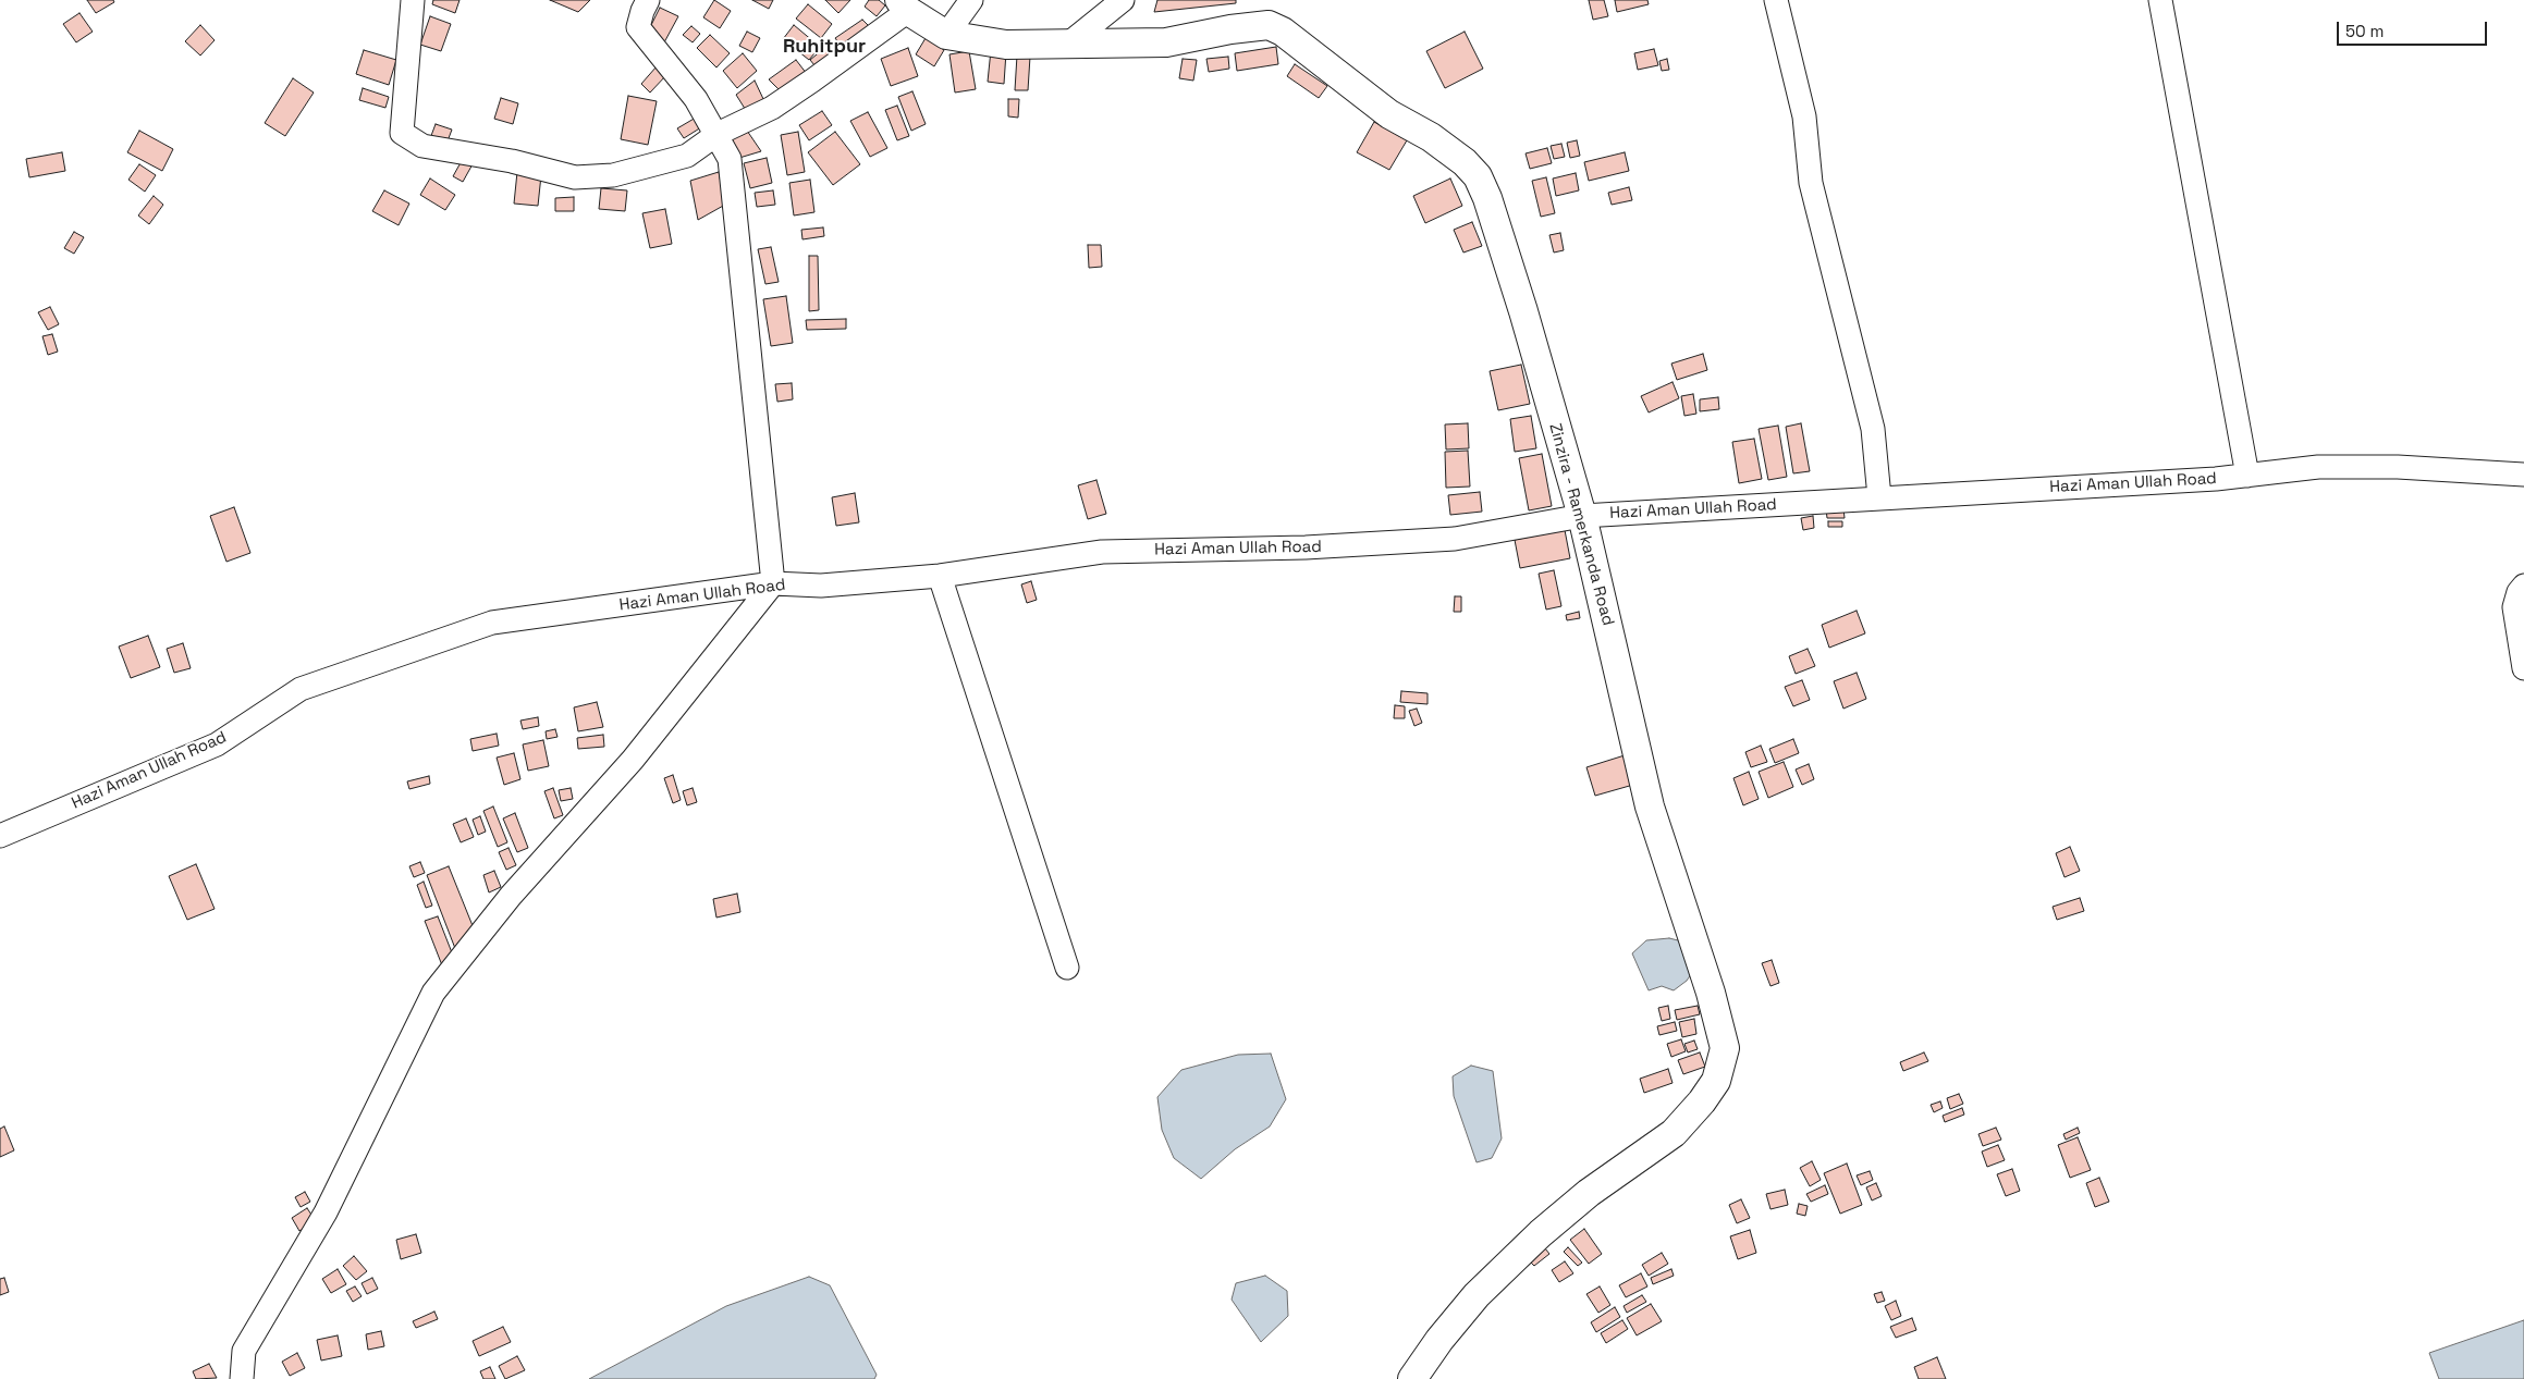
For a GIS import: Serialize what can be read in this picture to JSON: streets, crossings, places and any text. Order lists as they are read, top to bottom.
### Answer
{
  "streets": {
    "main road": ["Zinzira - Ramerkanda Road"],
    "street": ["Hazi Aman Ullah Road"]
  },
  "crossings": [
    ["Hazi Aman Ullah Road", "Zinzira - Ramerkanda Road"]
  ],
  "districts": ["Ruhitpur"],
  "scale_bar": "50 m"
}
